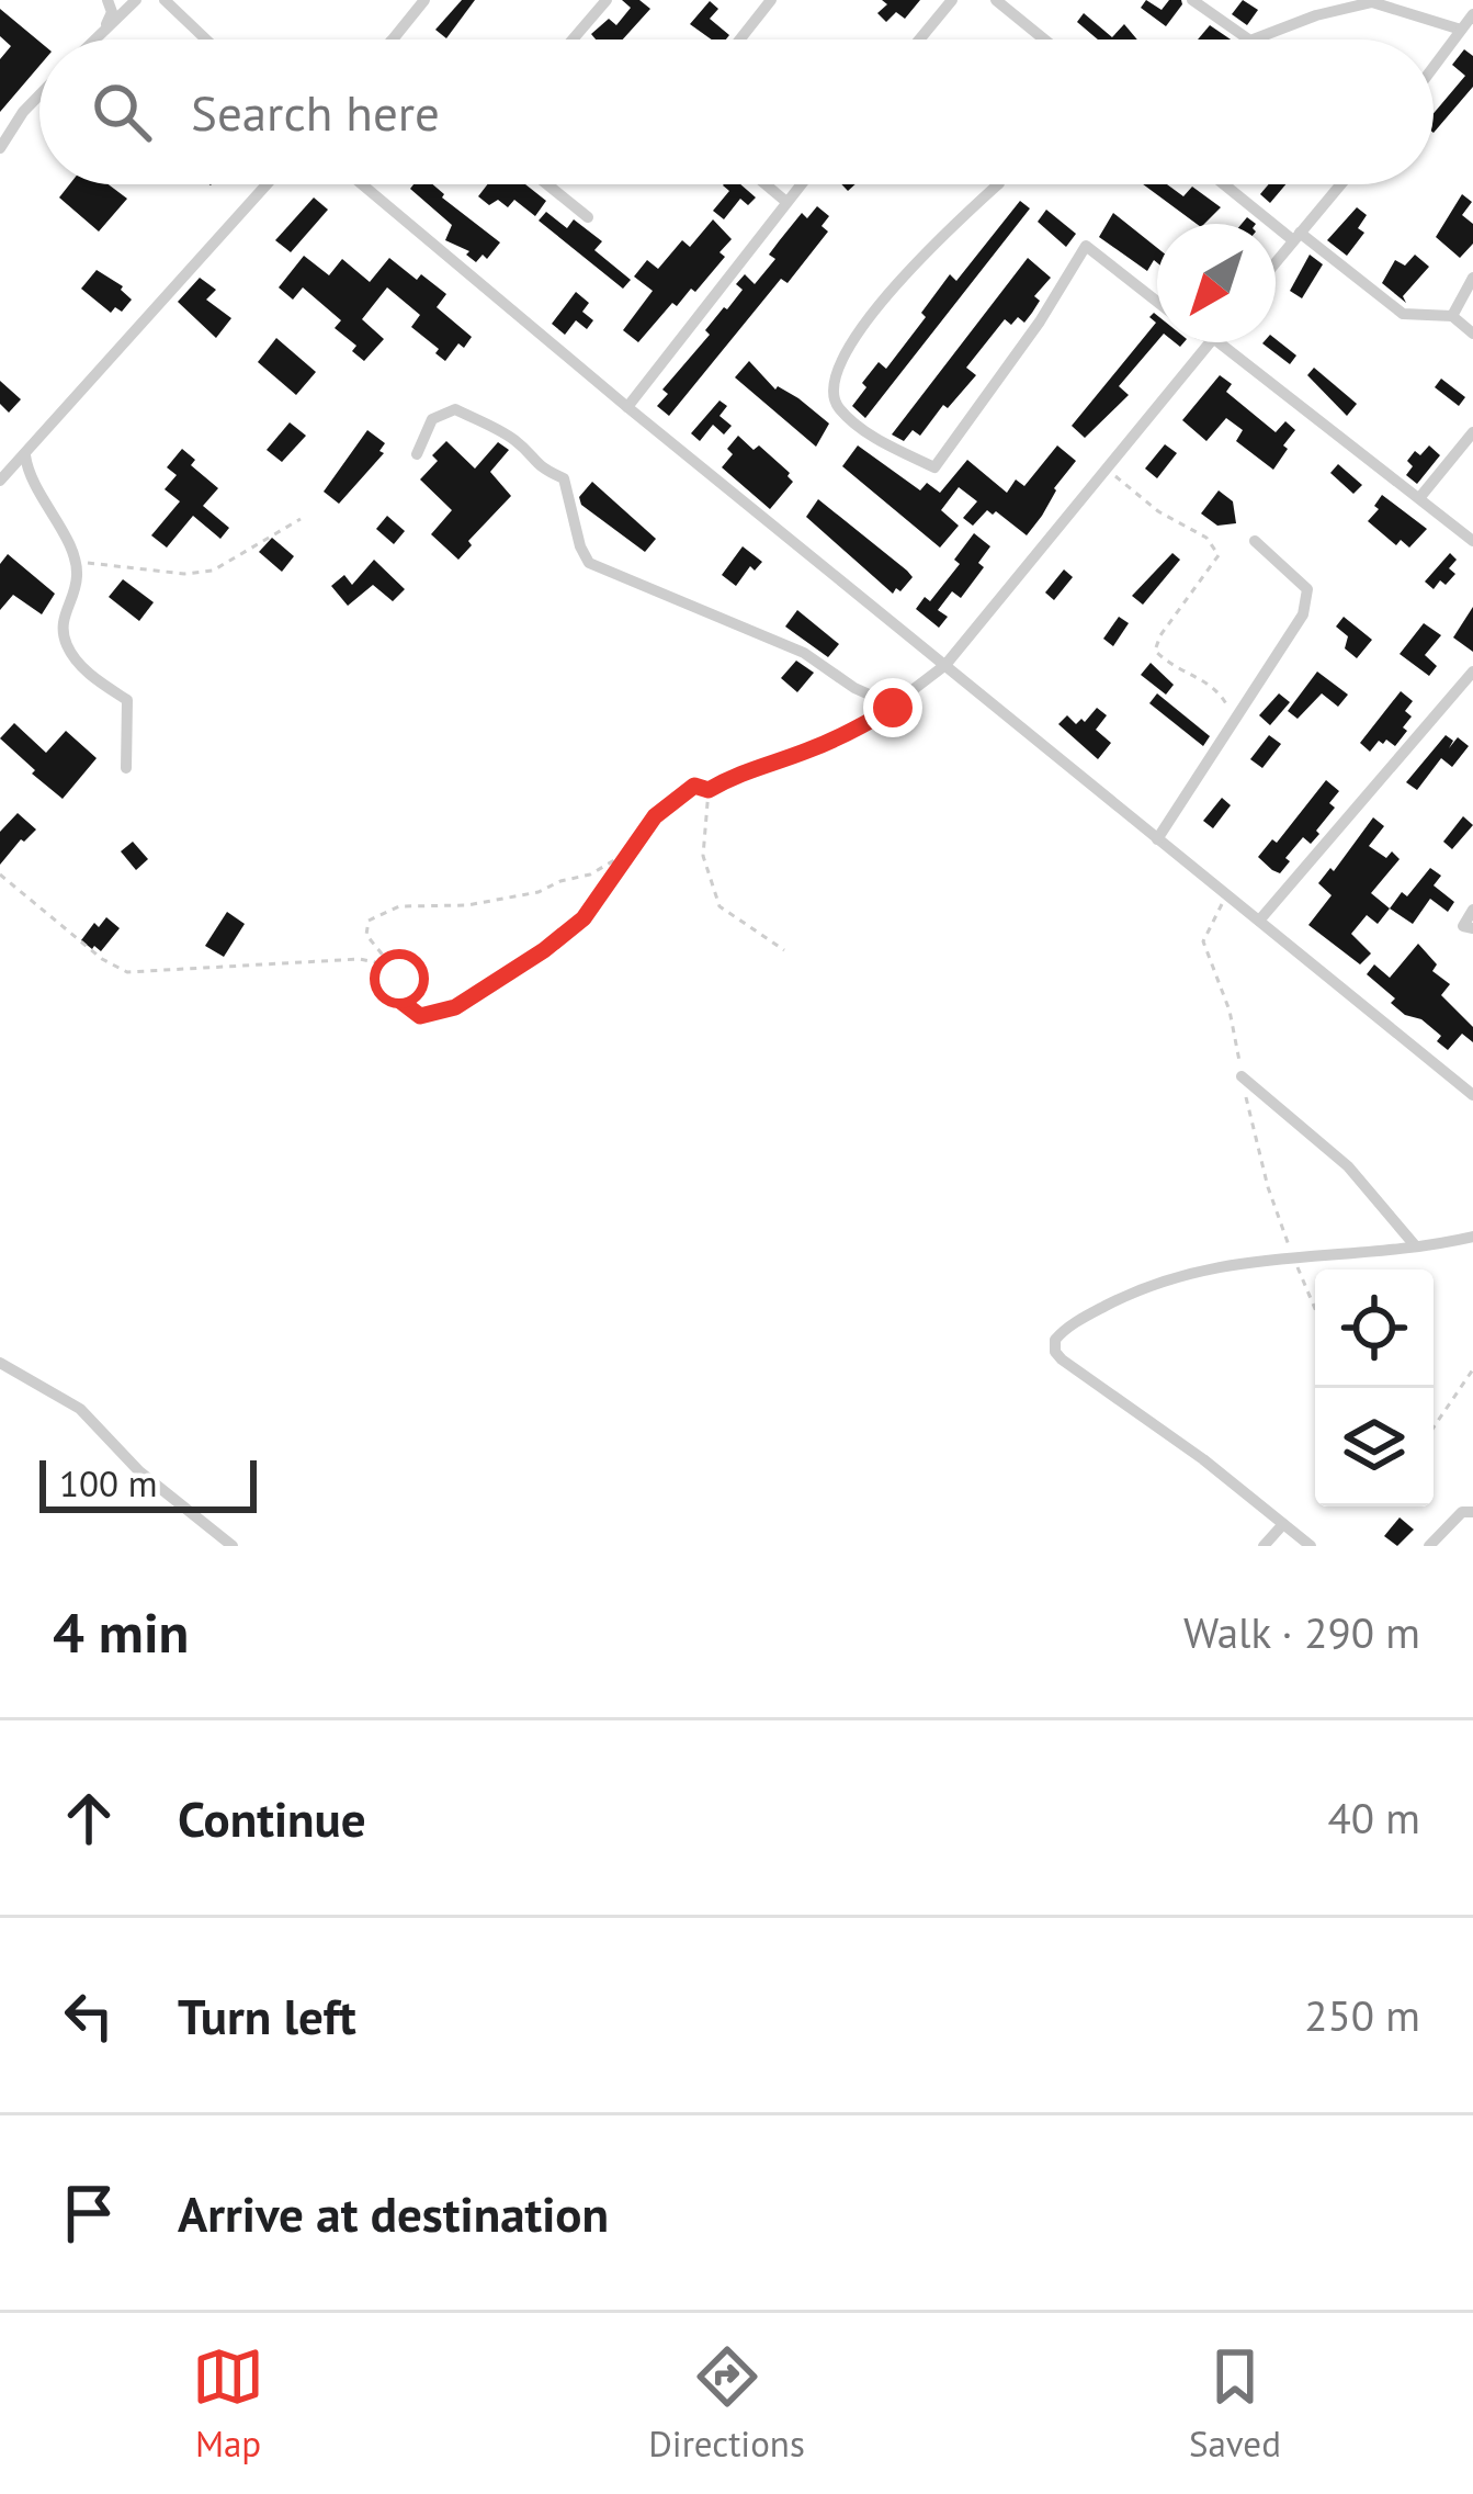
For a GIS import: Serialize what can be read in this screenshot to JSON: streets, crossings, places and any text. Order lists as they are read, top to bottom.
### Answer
{
  "scale_bar": "100 m",
  "north": "bottom left",
  "page": {
    "search": "Search here",
    "scale": "100 m",
    "heading": ["4 min", "Walk · 290 m"],
    "list": [
      ["Continue", "40 m"],
      ["Turn left", "250 m"],
      "Arrive at destination"
    ],
    "nav": ["Map", "Directions", "Saved"]
  }
}
